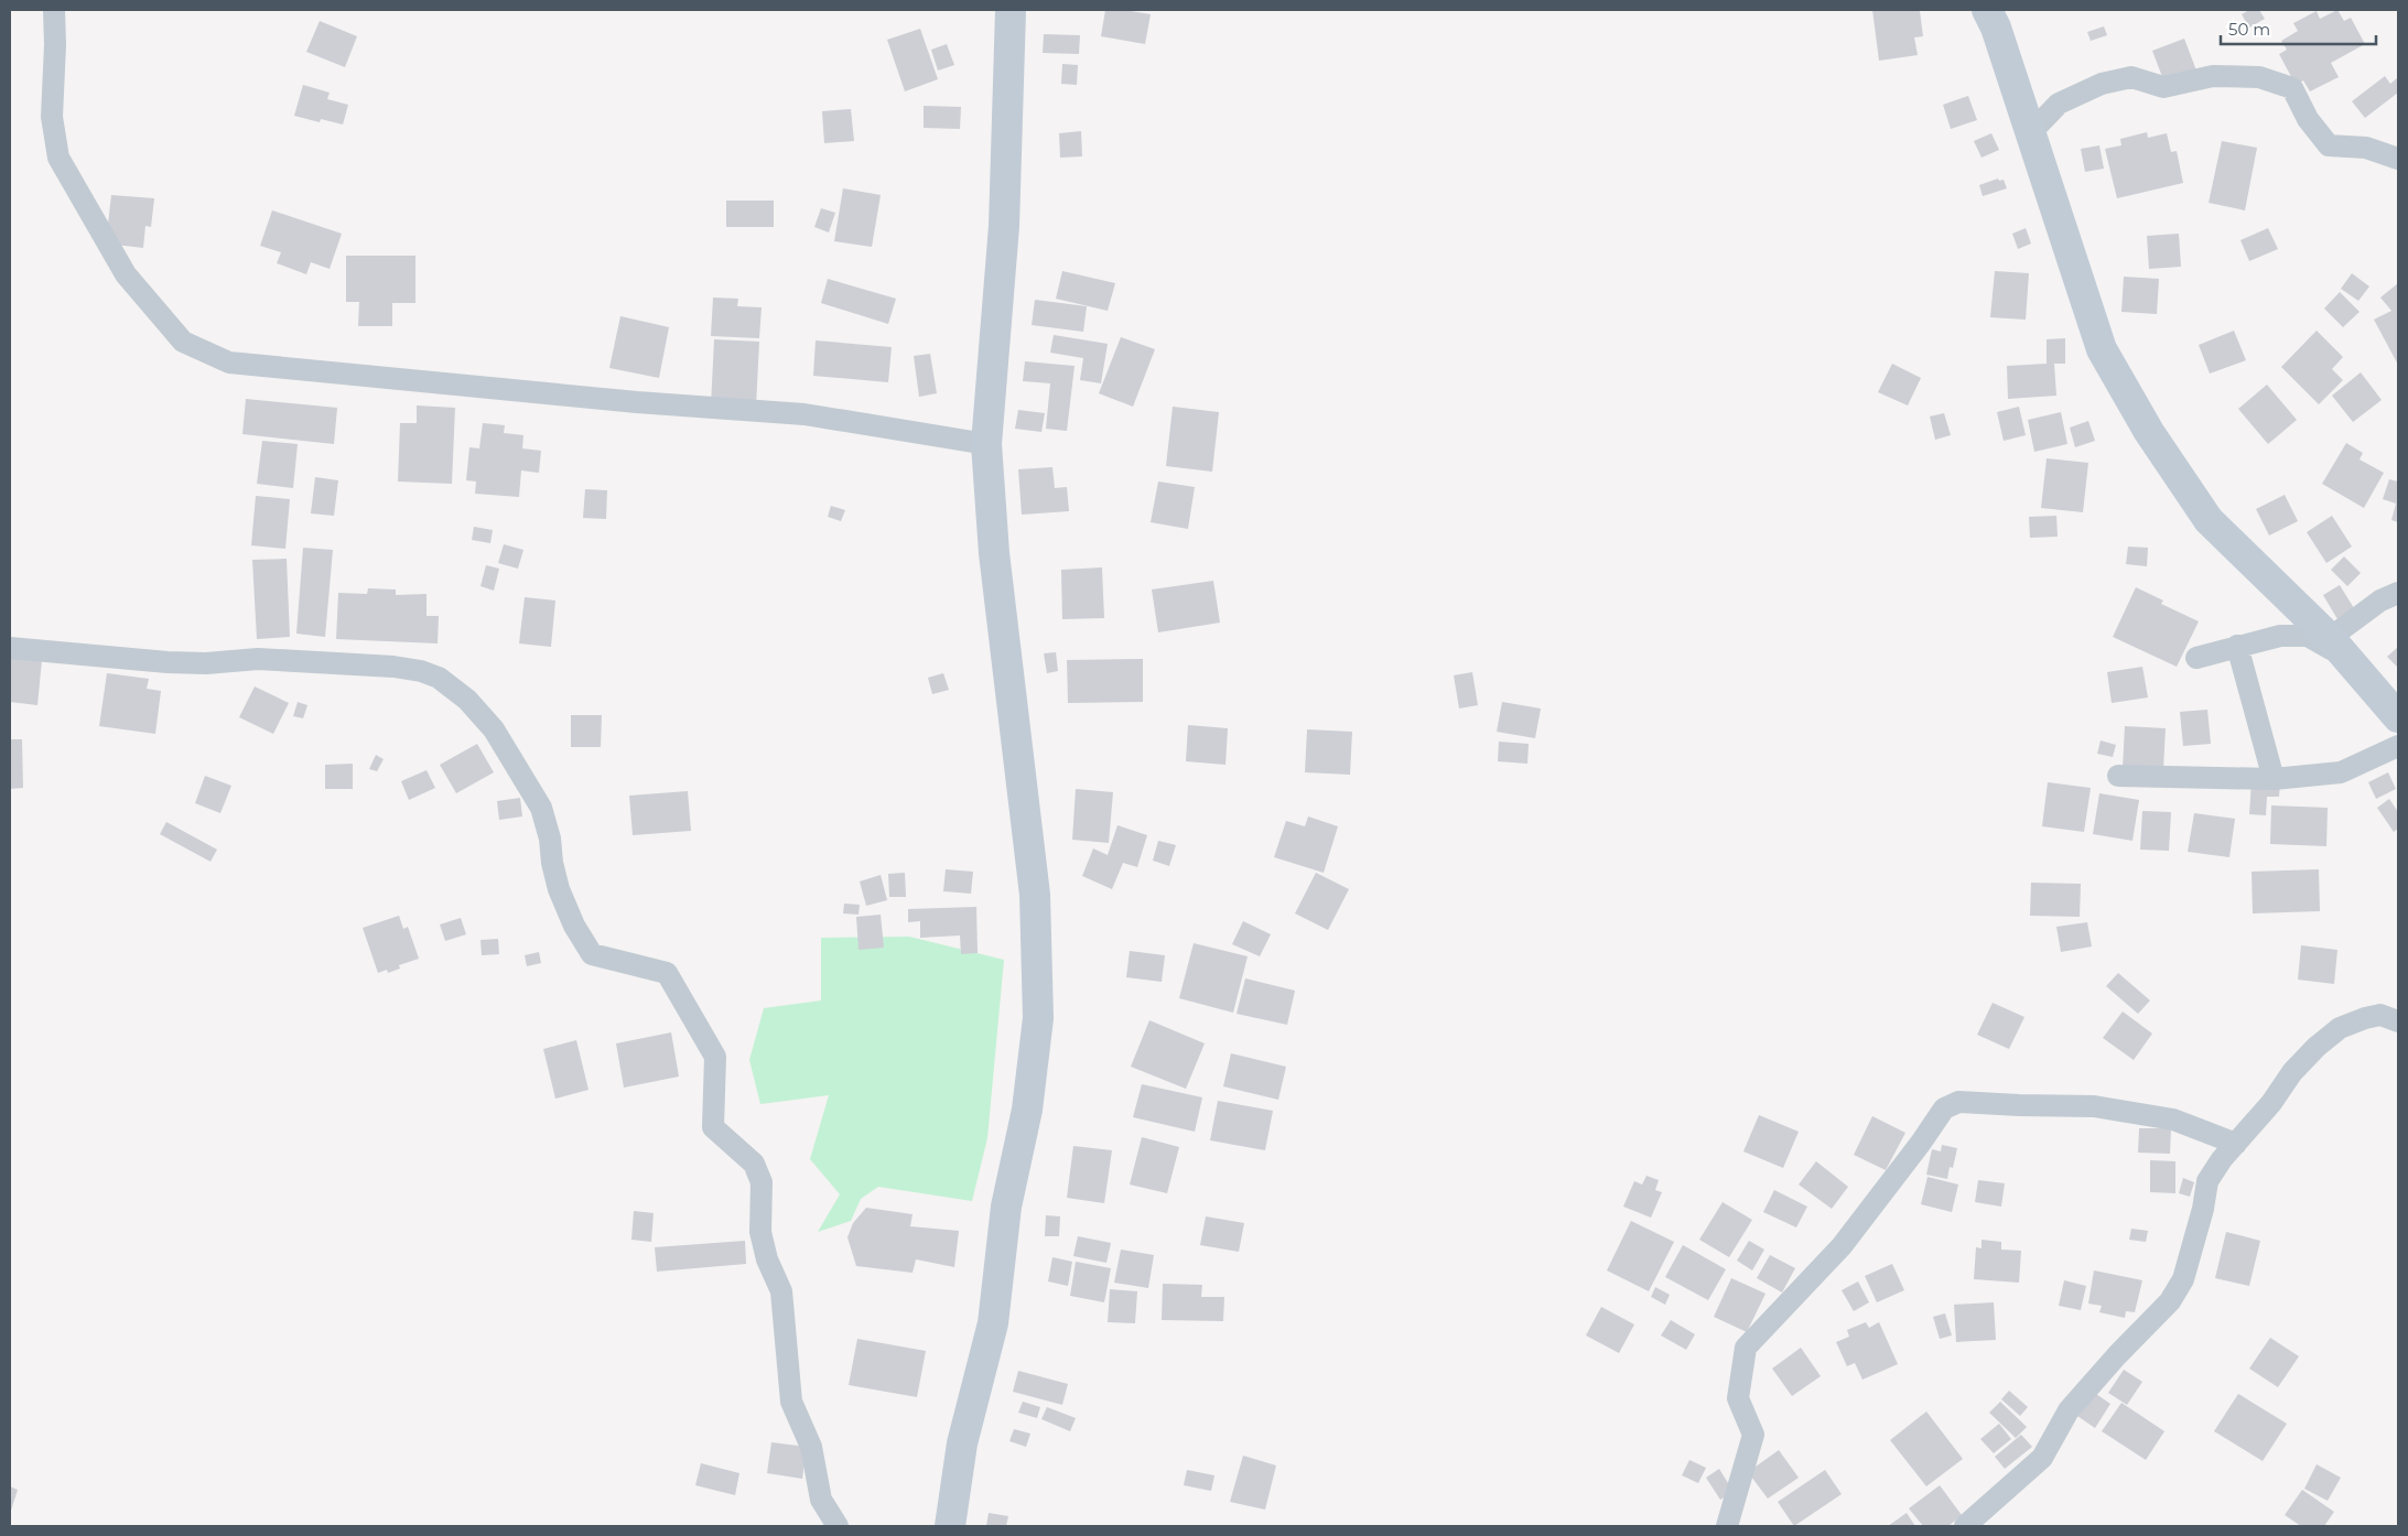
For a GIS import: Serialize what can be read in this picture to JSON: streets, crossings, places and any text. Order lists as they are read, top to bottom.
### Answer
{
  "scale_bar": "50 m"
}
